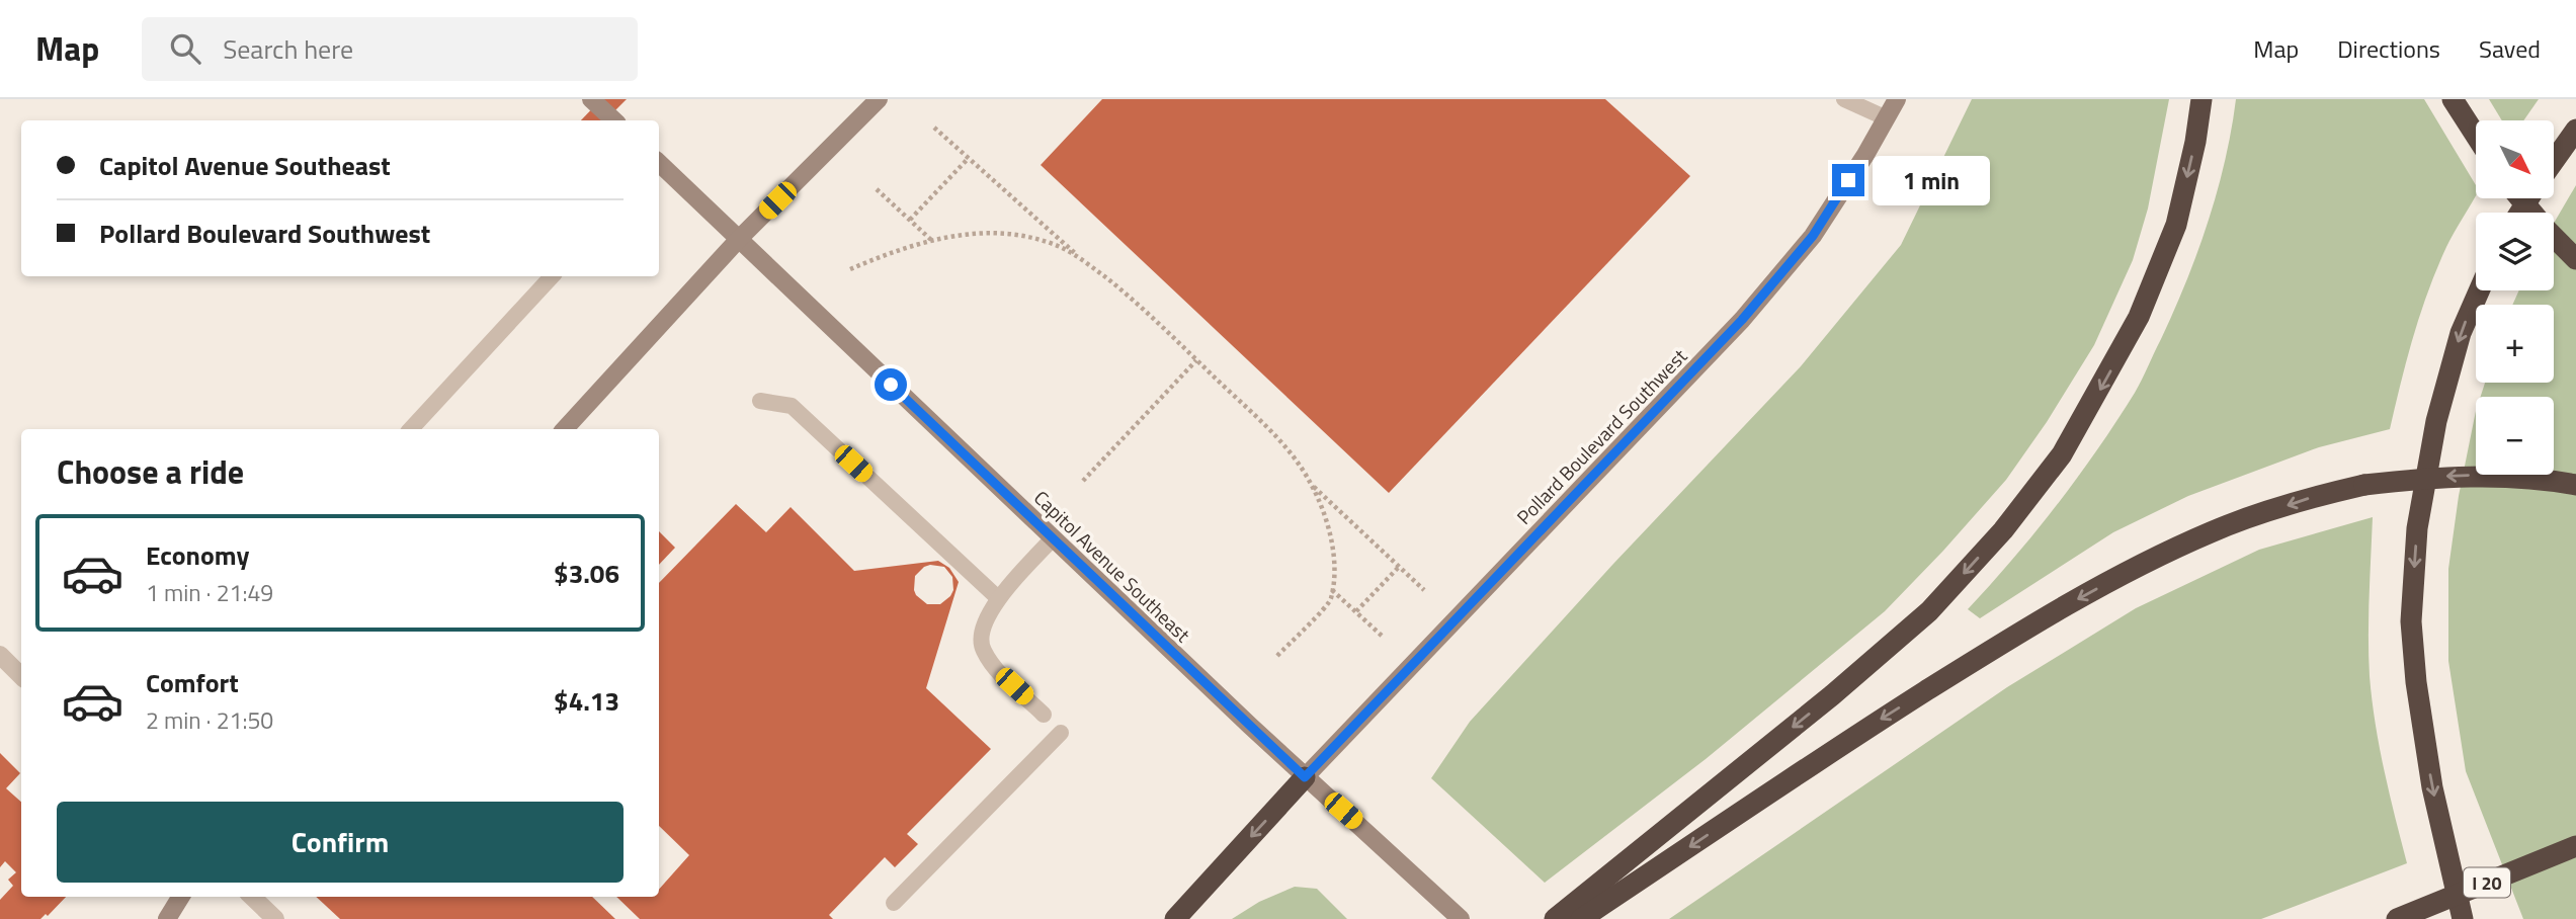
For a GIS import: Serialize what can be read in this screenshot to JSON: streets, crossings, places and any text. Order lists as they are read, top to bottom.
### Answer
{
  "streets": {
    "highway": ["I 20"],
    "main road": ["Pollard Boulevard Southwest", "Capitol Avenue Southeast"]
  },
  "crossings": [
    ["Pollard Boulevard Southwest", "Capitol Avenue Southeast"]
  ],
  "north": "bottom right",
  "page": {
    "header": "Map",
    "search": "Search here",
    "nav": ["Map", "Directions", "Saved"],
    "map_buttons": ["+", "−"],
    "banner": ["Capitol Avenue Southeast", "Pollard Boulevard Southwest"],
    "bubble": "1 min",
    "heading": "Choose a ride",
    "list": [
      {
        "name": "Economy",
        "note": "1 min · 21:49",
        "value": "$3.06"
      },
      {
        "name": "Comfort",
        "note": "2 min · 21:50",
        "value": "$4.13"
      }
    ],
    "buttons": "Confirm"
  }
}
